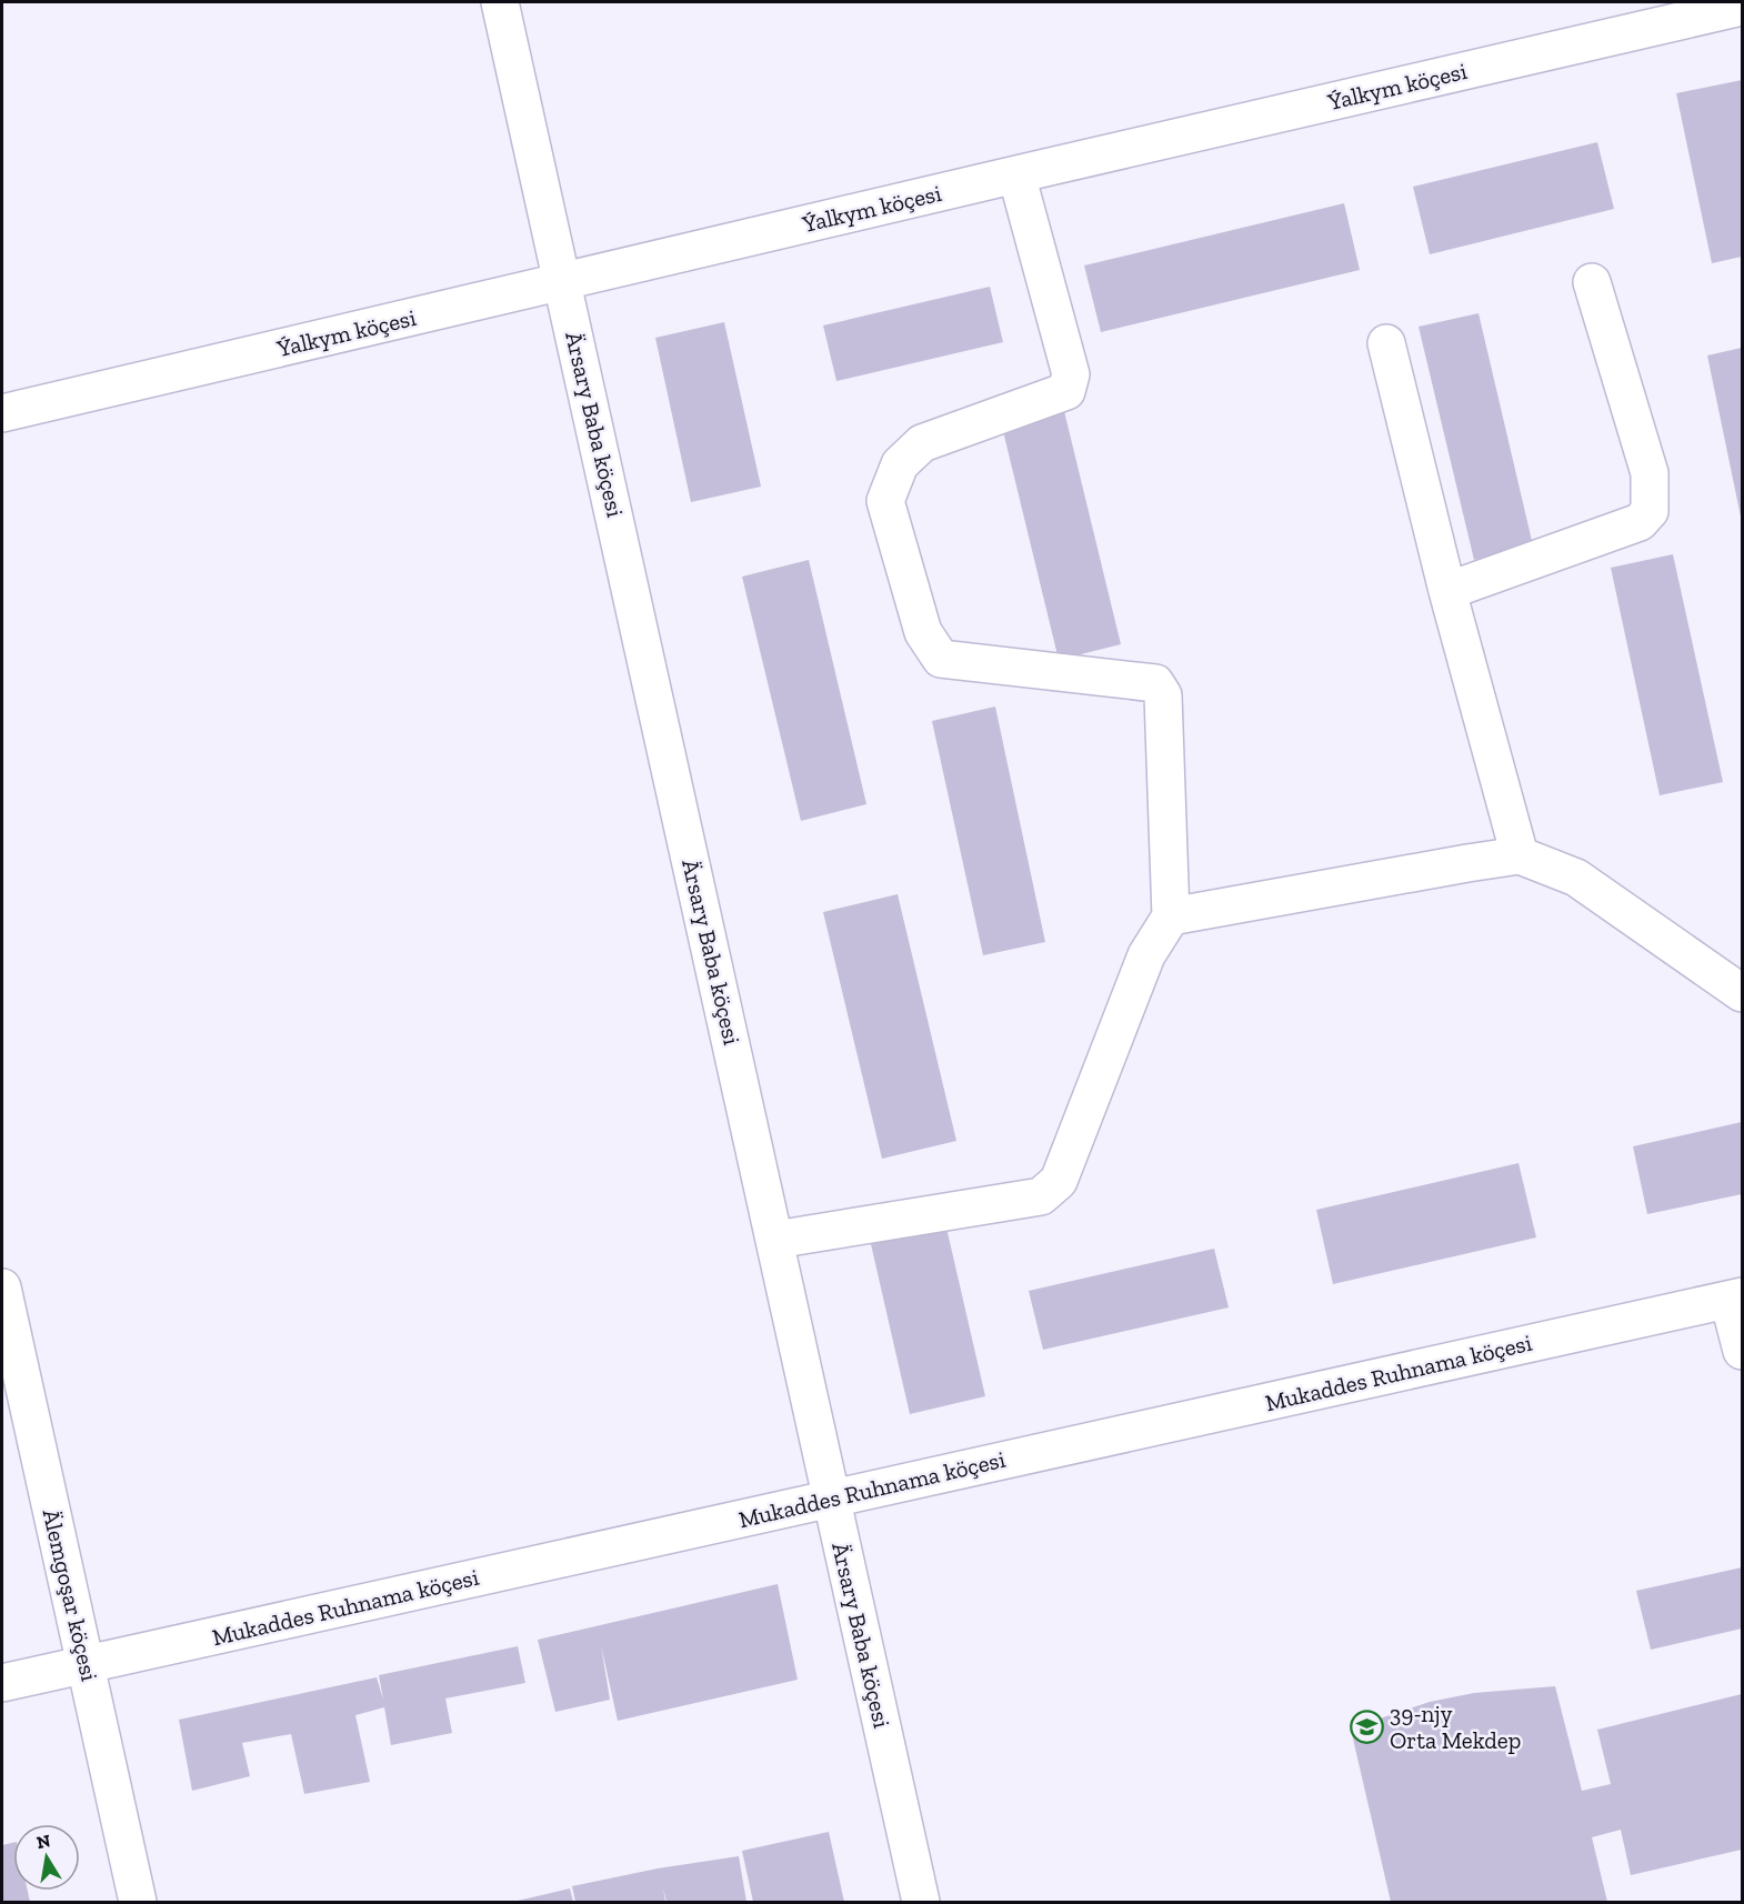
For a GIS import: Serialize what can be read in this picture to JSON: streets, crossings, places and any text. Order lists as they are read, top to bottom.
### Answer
{
  "streets": {
    "street": [
      "Ýalkym köçesi",
      "Ärsary Baba köçesi",
      "Mukaddes Ruhnama köçesi",
      "Älemgoşar köçesi"
    ]
  },
  "crossings": [
    ["Ýalkym köçesi", "Ärsary Baba köçesi"],
    ["Ärsary Baba köçesi", "Mukaddes Ruhnama köçesi"],
    ["Mukaddes Ruhnama köçesi", "Älemgoşar köçesi"]
  ],
  "places": {
    "school or university": ["39-njy Orta Mekdep"]
  },
  "north": "top"
}
